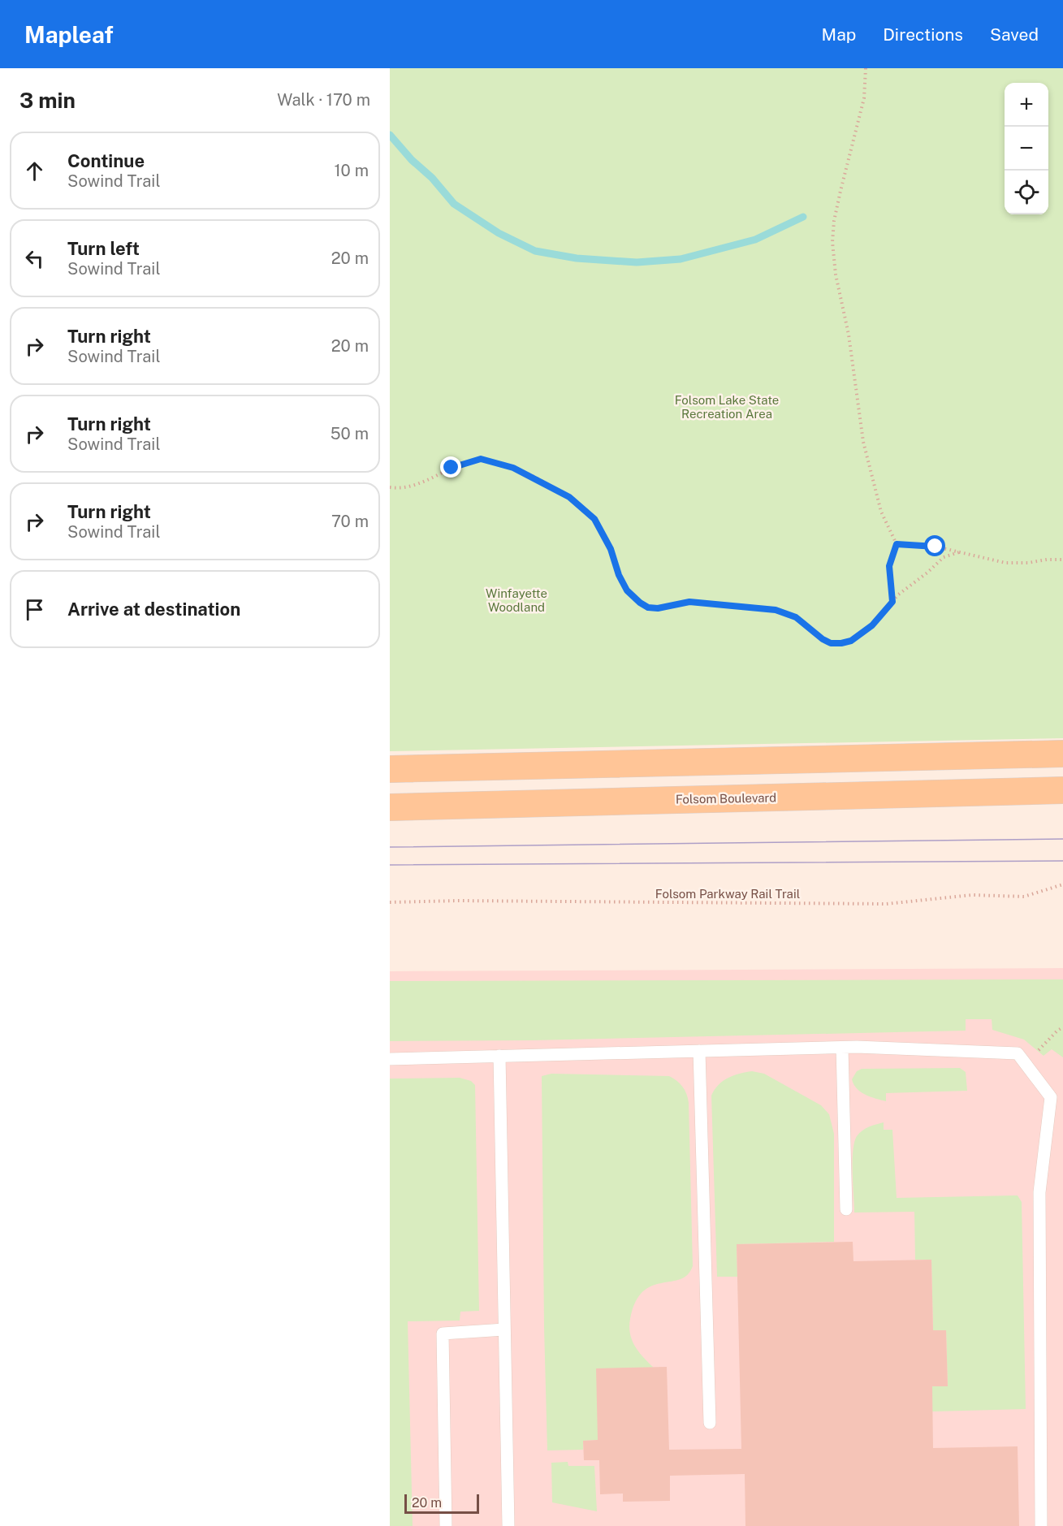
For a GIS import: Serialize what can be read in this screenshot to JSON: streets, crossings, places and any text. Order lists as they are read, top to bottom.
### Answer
{
  "streets": {
    "main road": ["Folsom Boulevard"],
    "path": ["Folsom Parkway Rail Trail"]
  },
  "parks": ["Folsom Lake State Recreation Area", "Winfayette Woodland"],
  "scale_bar": "20 m",
  "page": {
    "header": "Mapleaf",
    "nav": ["Map", "Directions", "Saved"],
    "heading": ["3 min", "Walk · 170 m"],
    "map_buttons": ["+", "−"],
    "list": [
      ["Continue", "Sowind Trail", "10 m"],
      ["Turn left", "Sowind Trail", "20 m"],
      ["Turn right", "Sowind Trail", "20 m"],
      ["Turn right", "Sowind Trail", "50 m"],
      ["Turn right", "Sowind Trail", "70 m"],
      "Arrive at destination"
    ],
    "scale": "20 m"
  }
}
